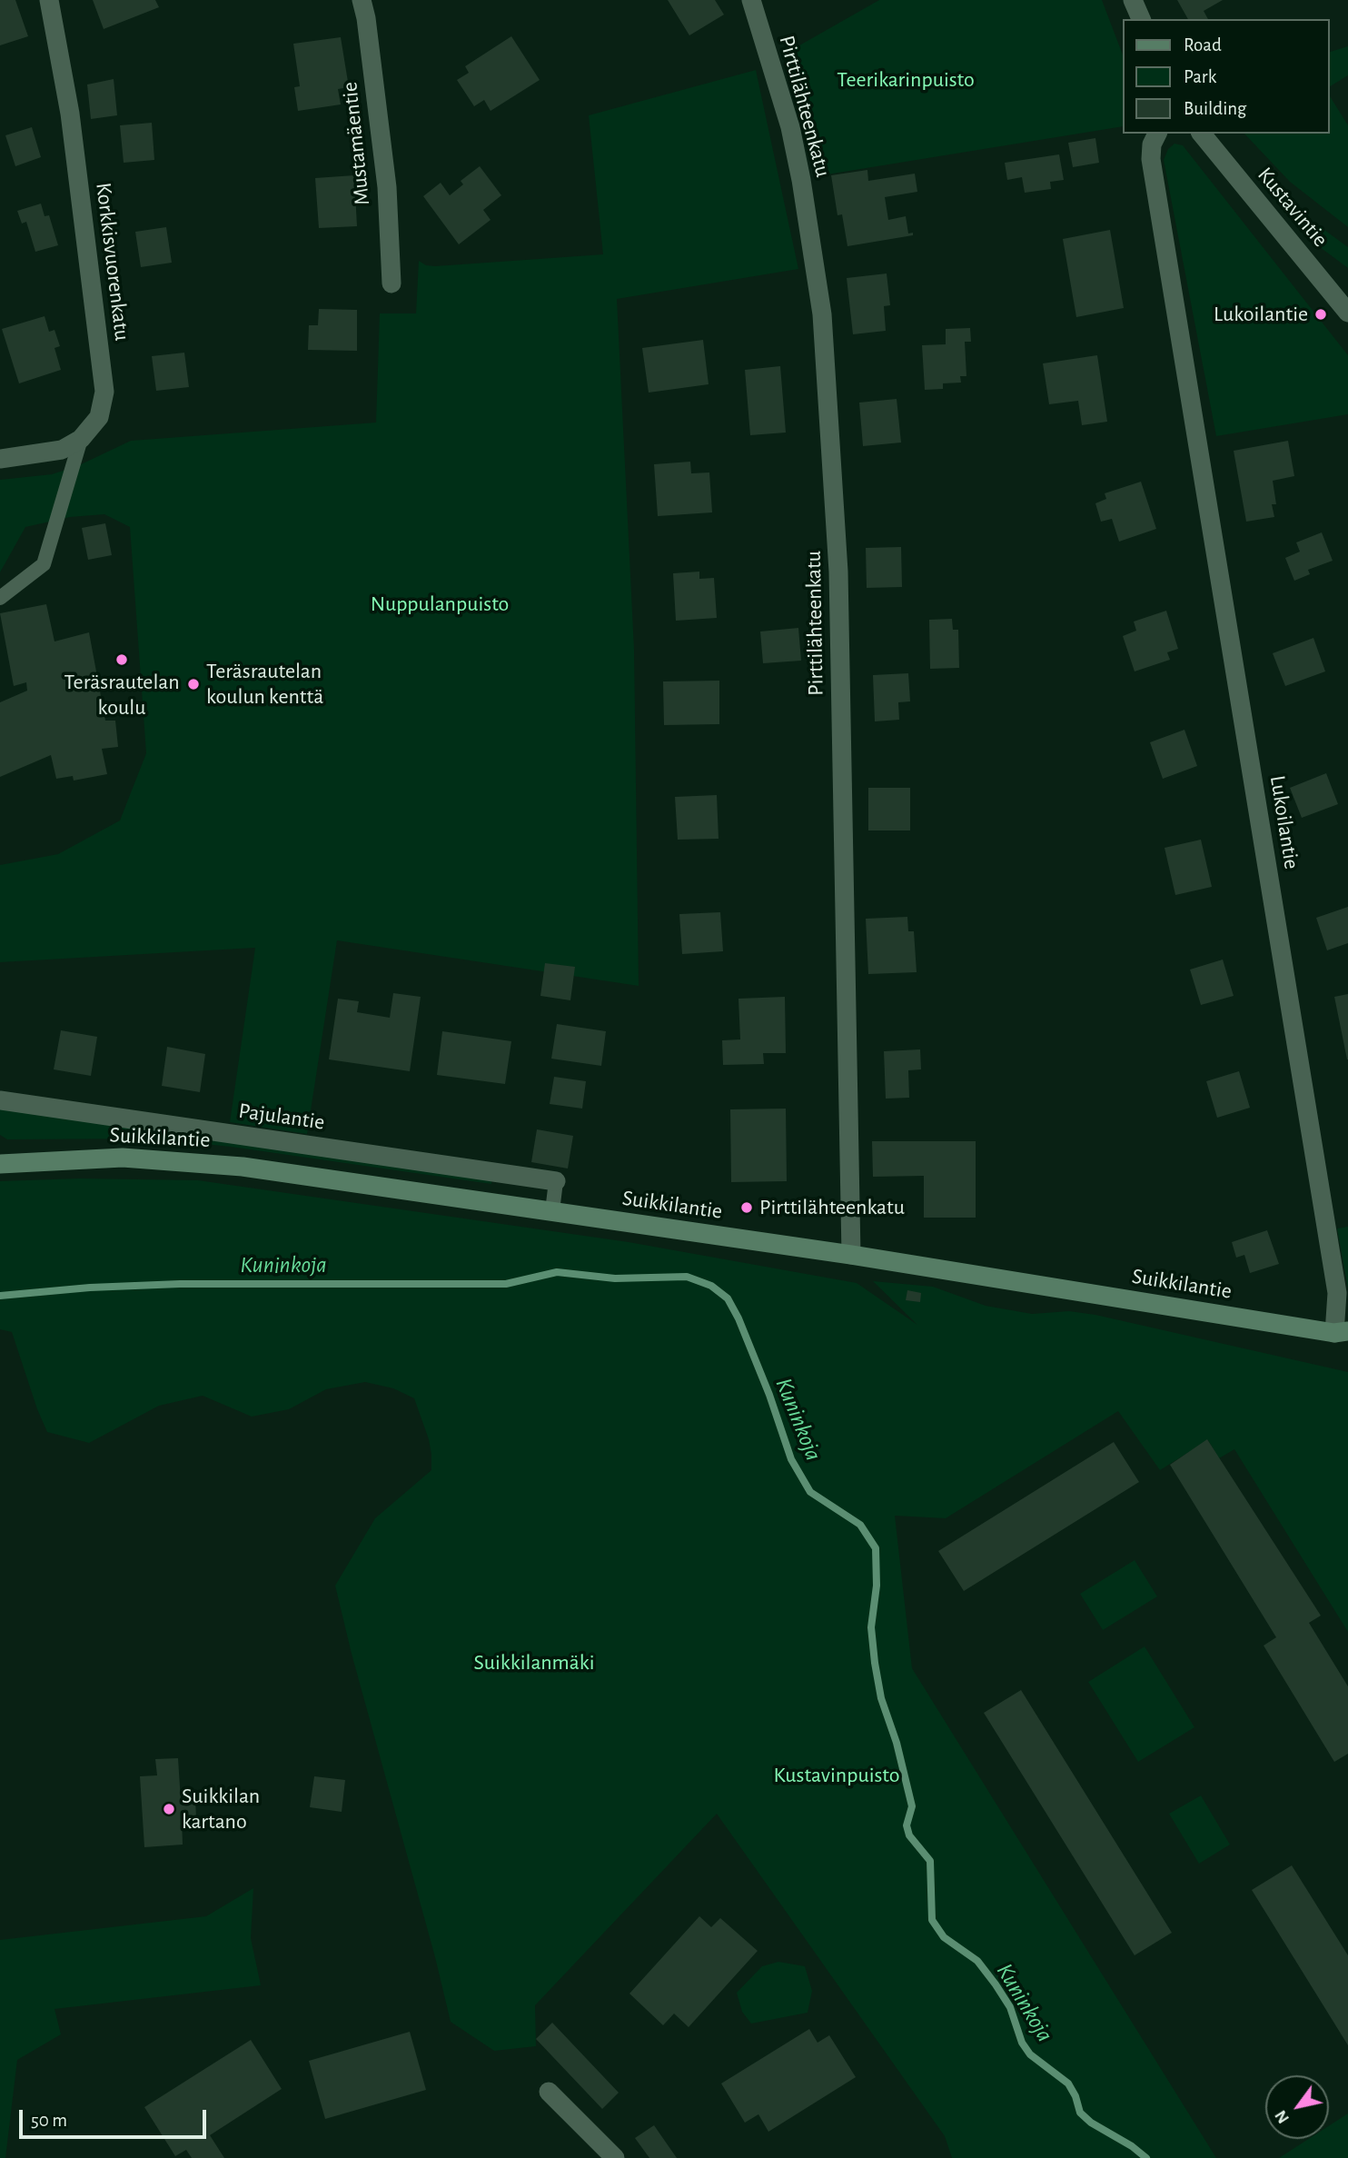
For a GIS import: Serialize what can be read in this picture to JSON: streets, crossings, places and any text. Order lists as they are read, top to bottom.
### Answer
{
  "streets": {
    "main road": ["Suikkilantie"],
    "street": [
      "Pirttilähteenkatu",
      "Mustamäentie",
      "Kustavintie",
      "Korkkisvuorenkatu",
      "Lukoilantie",
      "Pajulantie"
    ]
  },
  "crossings": [
    ["Pirttilähteenkatu", "Suikkilantie"],
    ["Lukoilantie", "Suikkilantie"]
  ],
  "water": ["Kuninkoja"],
  "parks": [
    "Teerikarinpuisto",
    "Nuppulanpuisto",
    "Suikkilanmäki",
    "Kustavinpuisto"
  ],
  "places": [
    "Lukoilantie",
    "Teräsrautelan koulu",
    "Teräsrautelan koulun kenttä",
    "Pirttilähteenkatu",
    "Suikkilan kartano"
  ],
  "legend": ["Road", "Park", "Building"],
  "scale_bar": "50 m",
  "north": "bottom left"
}
